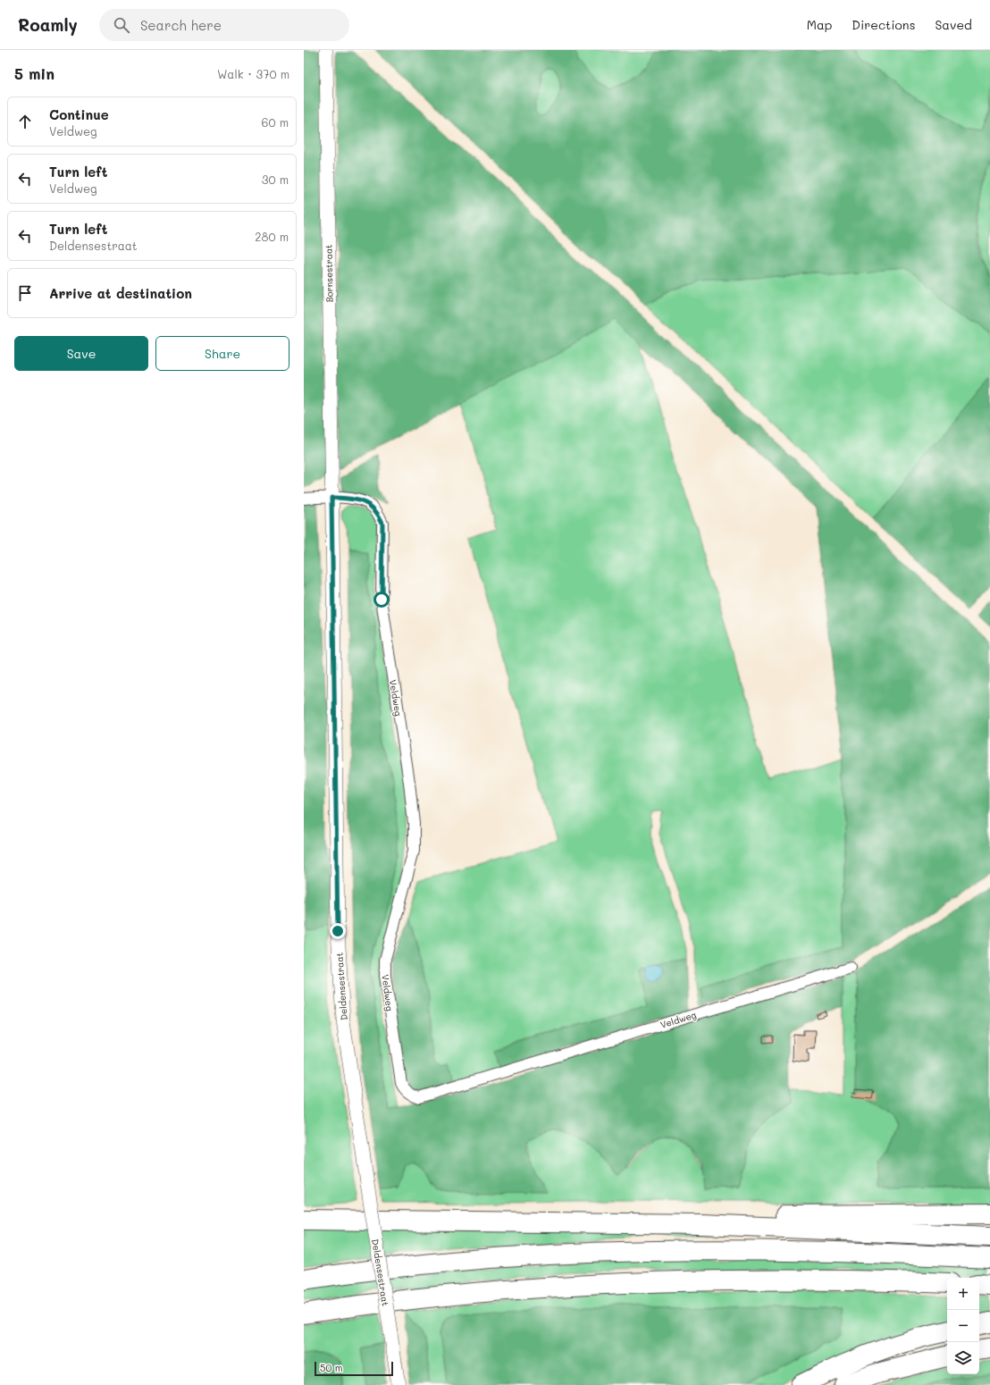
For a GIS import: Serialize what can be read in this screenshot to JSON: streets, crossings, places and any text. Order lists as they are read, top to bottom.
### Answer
{
  "streets": {
    "street": ["Bornsestraat", "Veldweg", "Deldensestraat"]
  },
  "crossings": [
    ["Bornsestraat", "Veldweg"],
    ["Bornsestraat", "Deldensestraat"],
    ["Veldweg", "Deldensestraat"]
  ],
  "scale_bar": "50 m",
  "page": {
    "header": "Roamly",
    "search": "Search here",
    "nav": ["Map", "Directions", "Saved"],
    "heading": ["5 min", "Walk · 370 m"],
    "list": [
      ["Continue", "Veldweg", "60 m"],
      ["Turn left", "Veldweg", "30 m"],
      ["Turn left", "Deldensestraat", "280 m"],
      "Arrive at destination"
    ],
    "buttons": ["Save", "Share"],
    "map_buttons": ["+", "−"],
    "scale": "50 m"
  }
}
